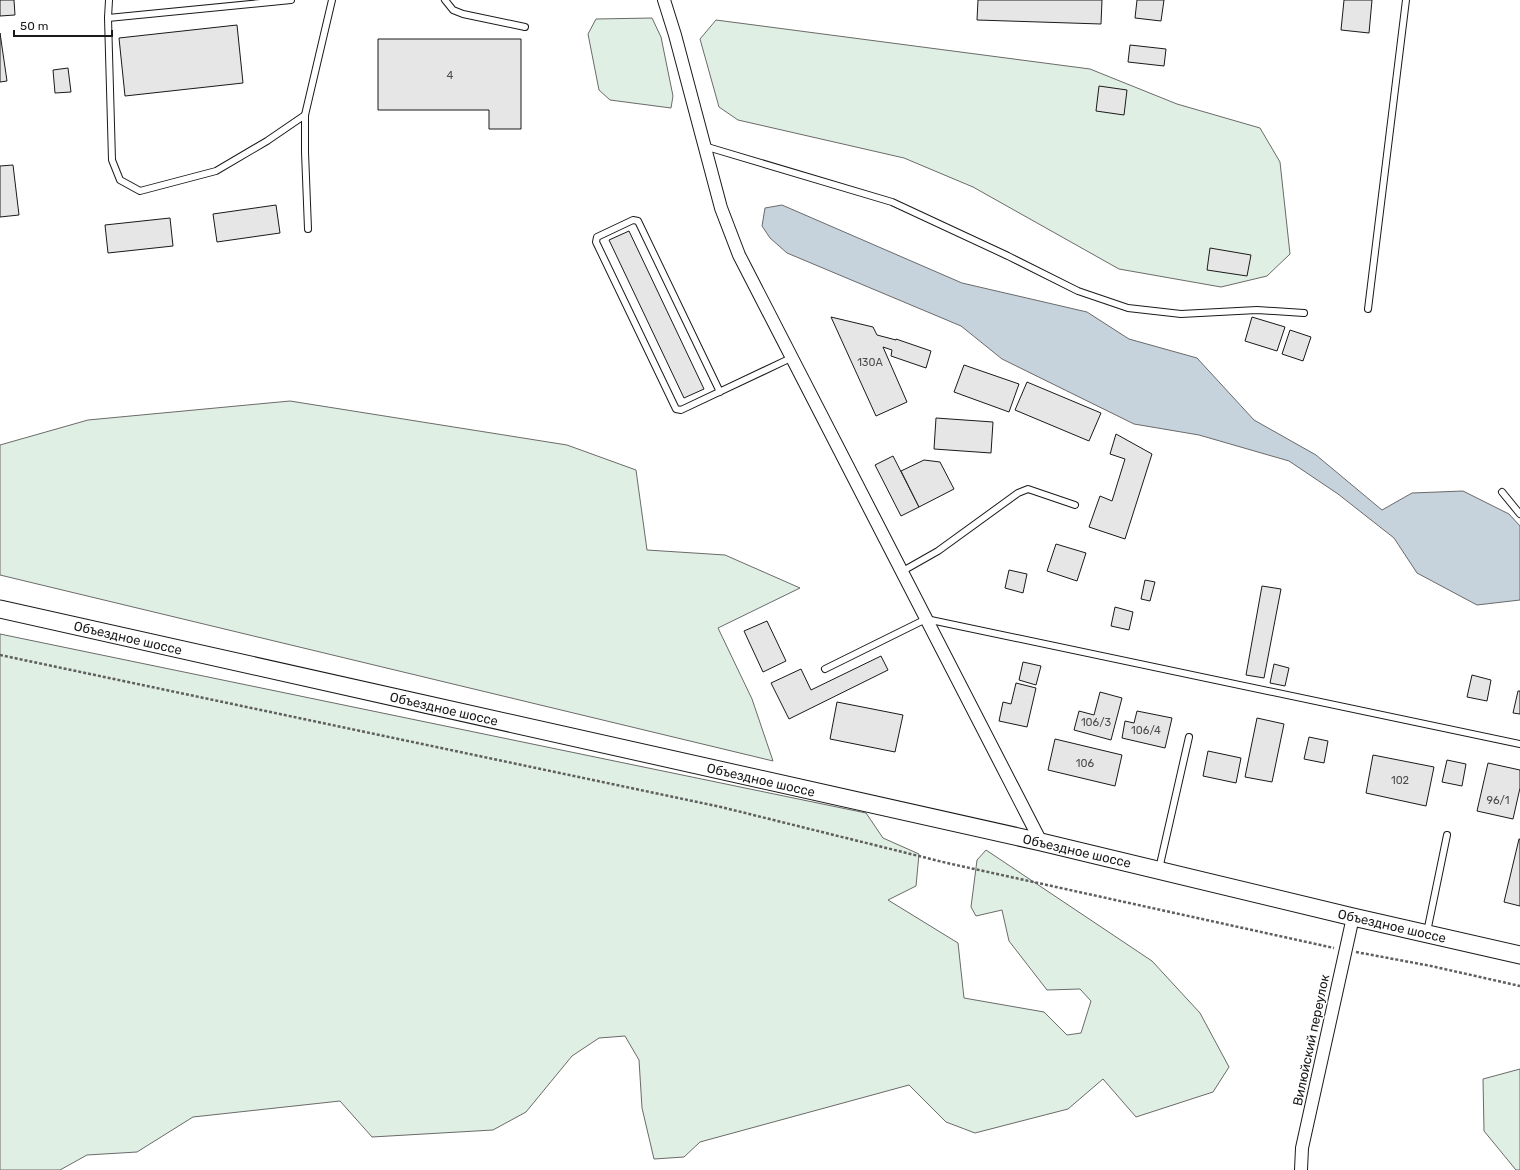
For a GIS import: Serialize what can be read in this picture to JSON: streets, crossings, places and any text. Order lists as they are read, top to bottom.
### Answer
{
  "streets": {
    "main road": ["Объездное шоссе"],
    "street": ["Вилюйский переулок"]
  },
  "crossings": [
    ["Объездное шоссе", "Вилюйский переулок"]
  ],
  "house_numbers": [
    "4",
    "130А",
    "106/3",
    "106/4",
    "106",
    "102",
    "96/1"
  ],
  "scale_bar": "50 m"
}
